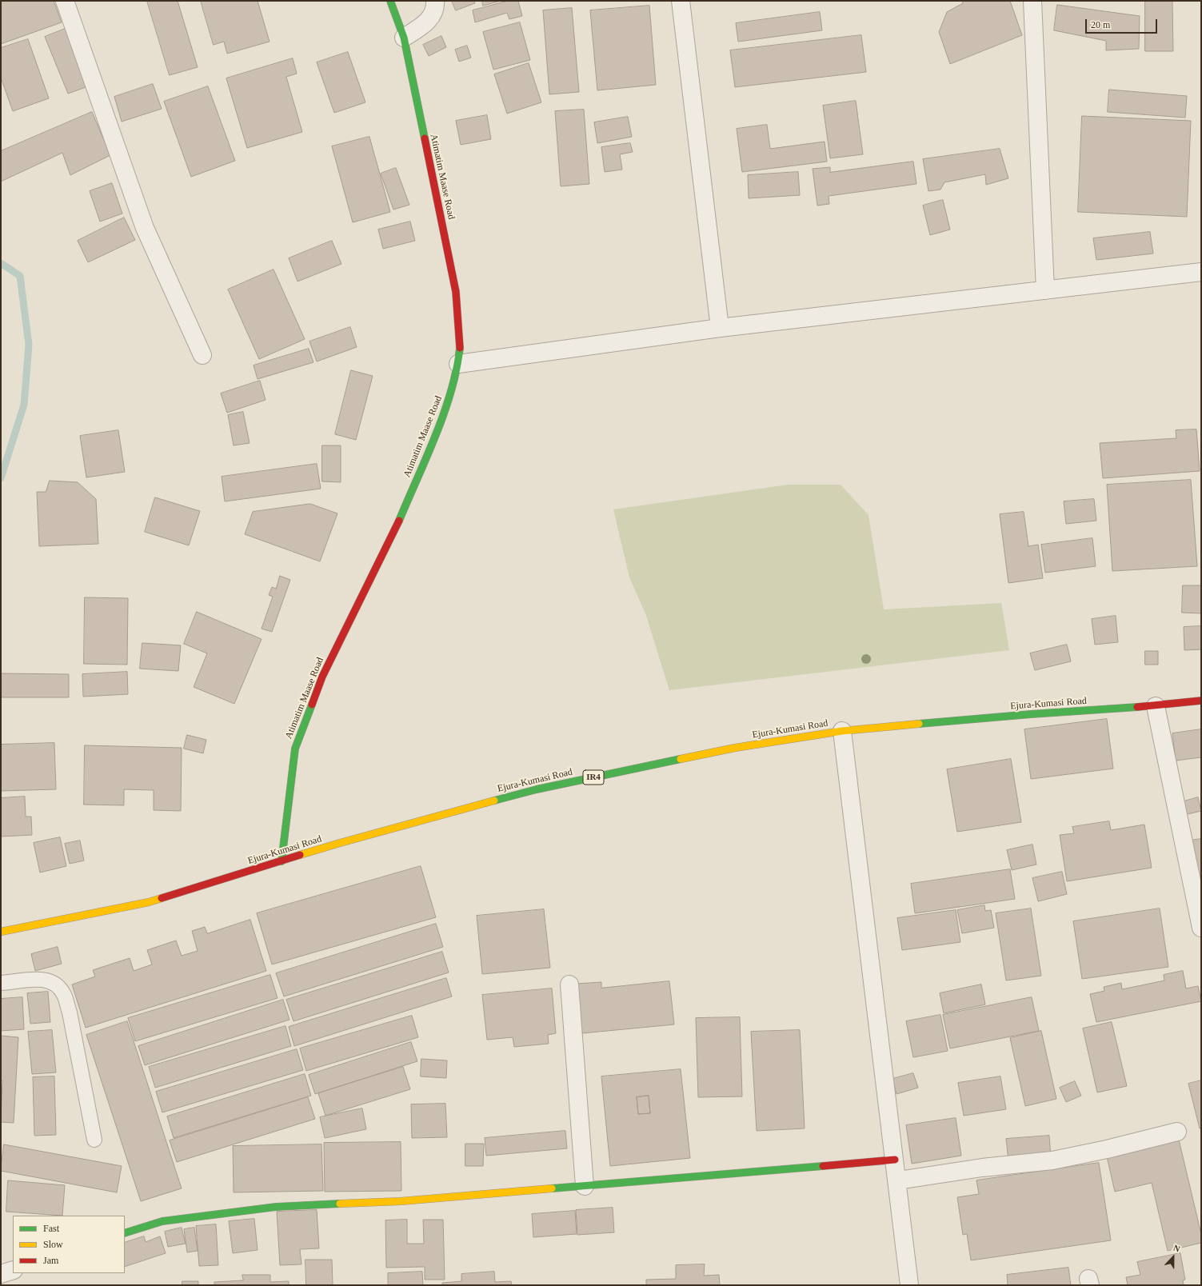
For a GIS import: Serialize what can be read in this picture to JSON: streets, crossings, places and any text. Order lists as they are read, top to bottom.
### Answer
{
  "streets": {
    "main road": ["Atimatim Maase Road", "Ejura-Kumasi Road", "IR4"]
  },
  "crossings": [
    ["Atimatim Maase Road", "Ejura-Kumasi Road"]
  ],
  "legend": ["Fast", "Slow", "Jam"],
  "scale_bar": "20 m",
  "north": "top"
}
